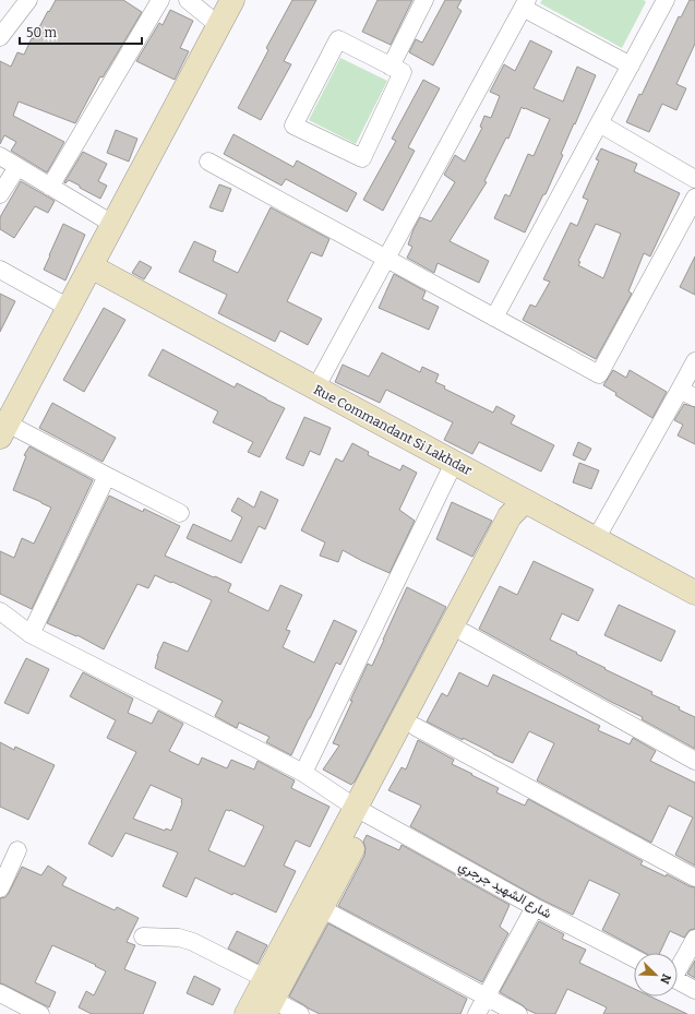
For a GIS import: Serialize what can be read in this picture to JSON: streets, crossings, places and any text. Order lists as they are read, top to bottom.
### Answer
{
  "streets": {
    "main road": ["Rue Commandant Si Lakhdar"],
    "street": ["شارع الشهيد جرجري"]
  },
  "scale_bar": "50 m",
  "north": "bottom right"
}
